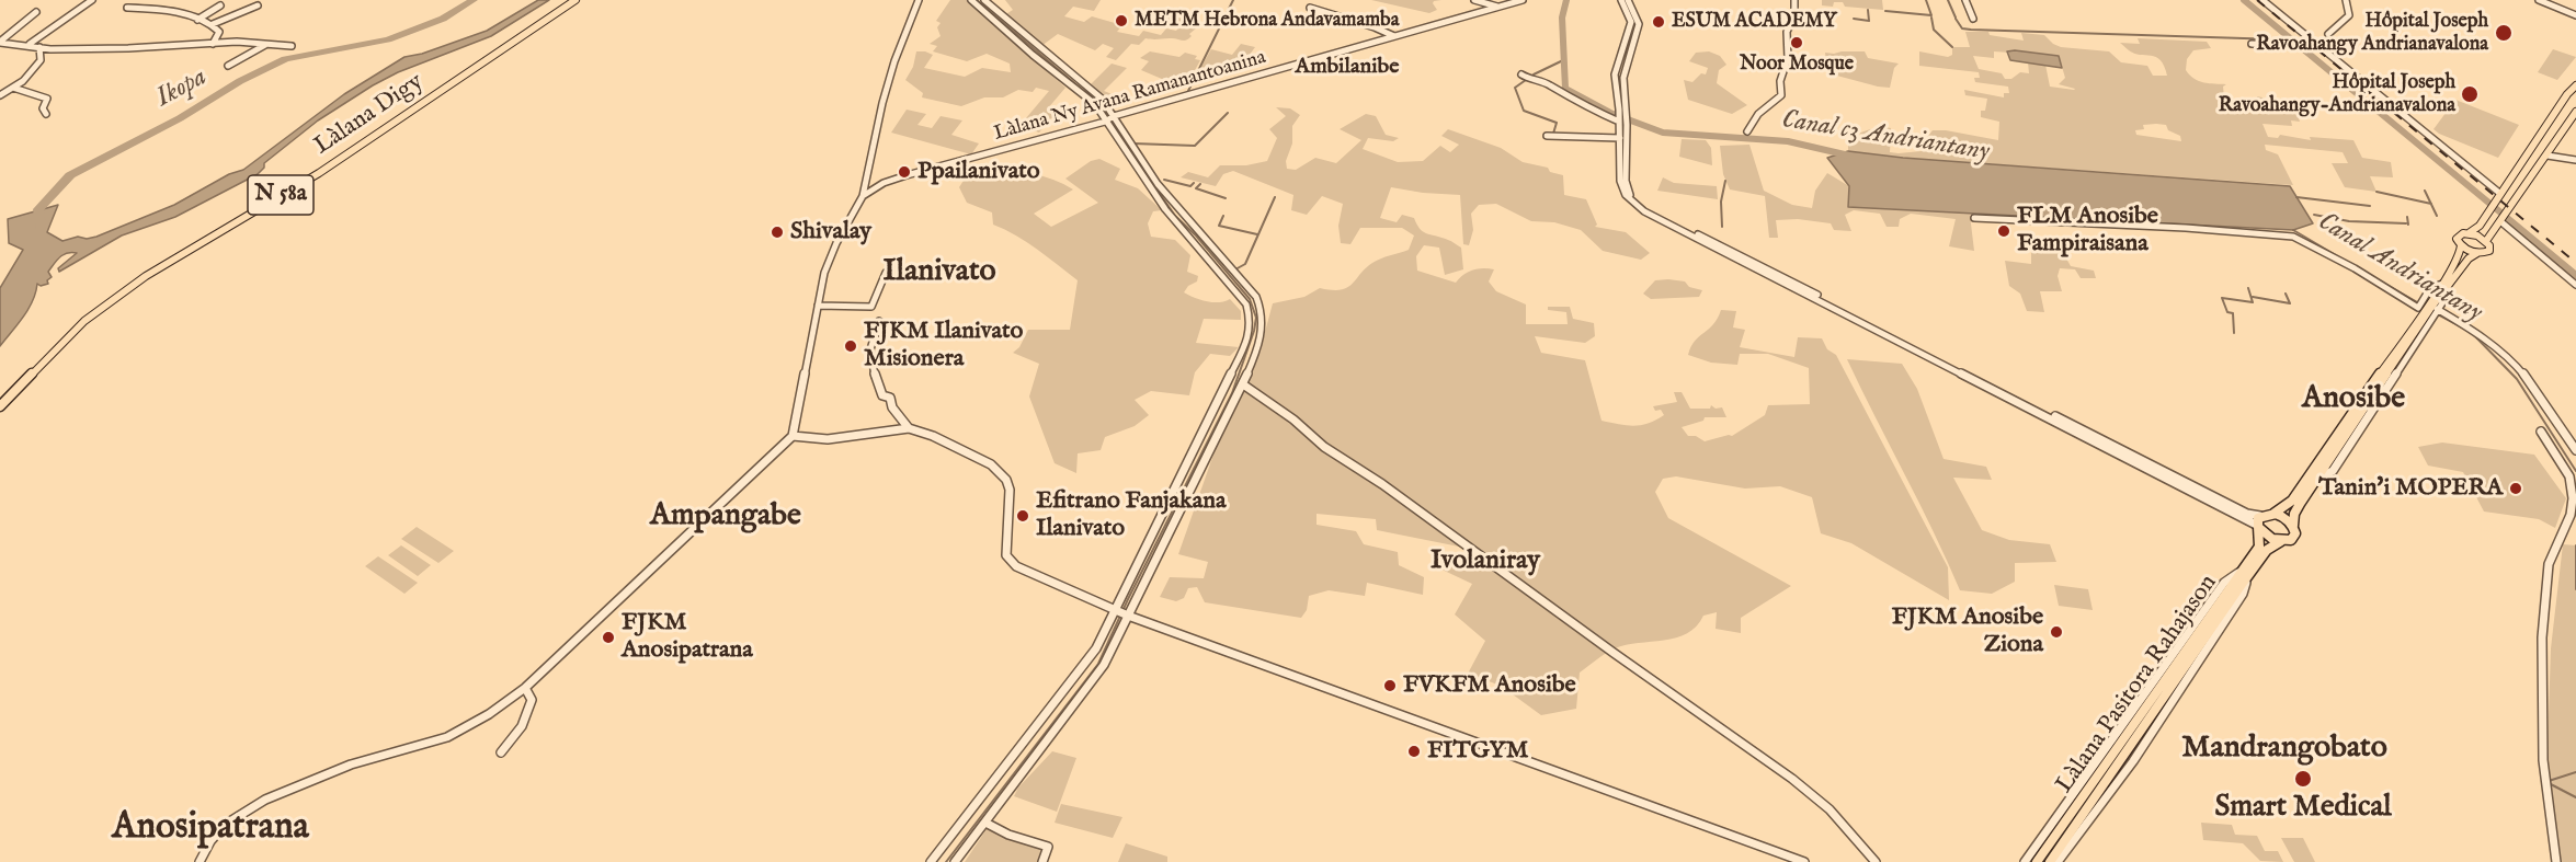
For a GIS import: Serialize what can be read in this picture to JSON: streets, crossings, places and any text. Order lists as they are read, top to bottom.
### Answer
{
  "streets": {
    "main road": ["Làlana Digy", "N 58a", "Làlana Pasitora Rahajason"],
    "street": ["Làlana Ny Avana Ramanantoanina"]
  },
  "districts": [
    "Ambilanibe",
    "Ilanivato",
    "Anosibe",
    "Ampangabe",
    "Ivolaniray",
    "Mandrangobato",
    "Anosipatrana"
  ],
  "water": ["Ikopa", "Canal c3 Andriantany", "Canal Andriantany"],
  "places": [
    "METM Hebrona Andavamamba",
    "ESUM ACADEMY",
    "Hôpital Joseph Ravoahangy Andrianavalona",
    "Noor Mosque",
    "Hôpital Joseph Ravoahangy-Andrianavalona",
    "Ppailanivato",
    "FLM Anosibe Fampiraisana",
    "Shivalay",
    "FJKM Ilanivato Misionera",
    "Tanin'i MOPERA",
    "Efitrano Fanjakana Ilanivato",
    "FJKM Anosibe Ziona",
    "FJKM Anosipatrana",
    "FVKFM Anosibe",
    "FITGYM",
    "Smart Medical"
  ]
}
